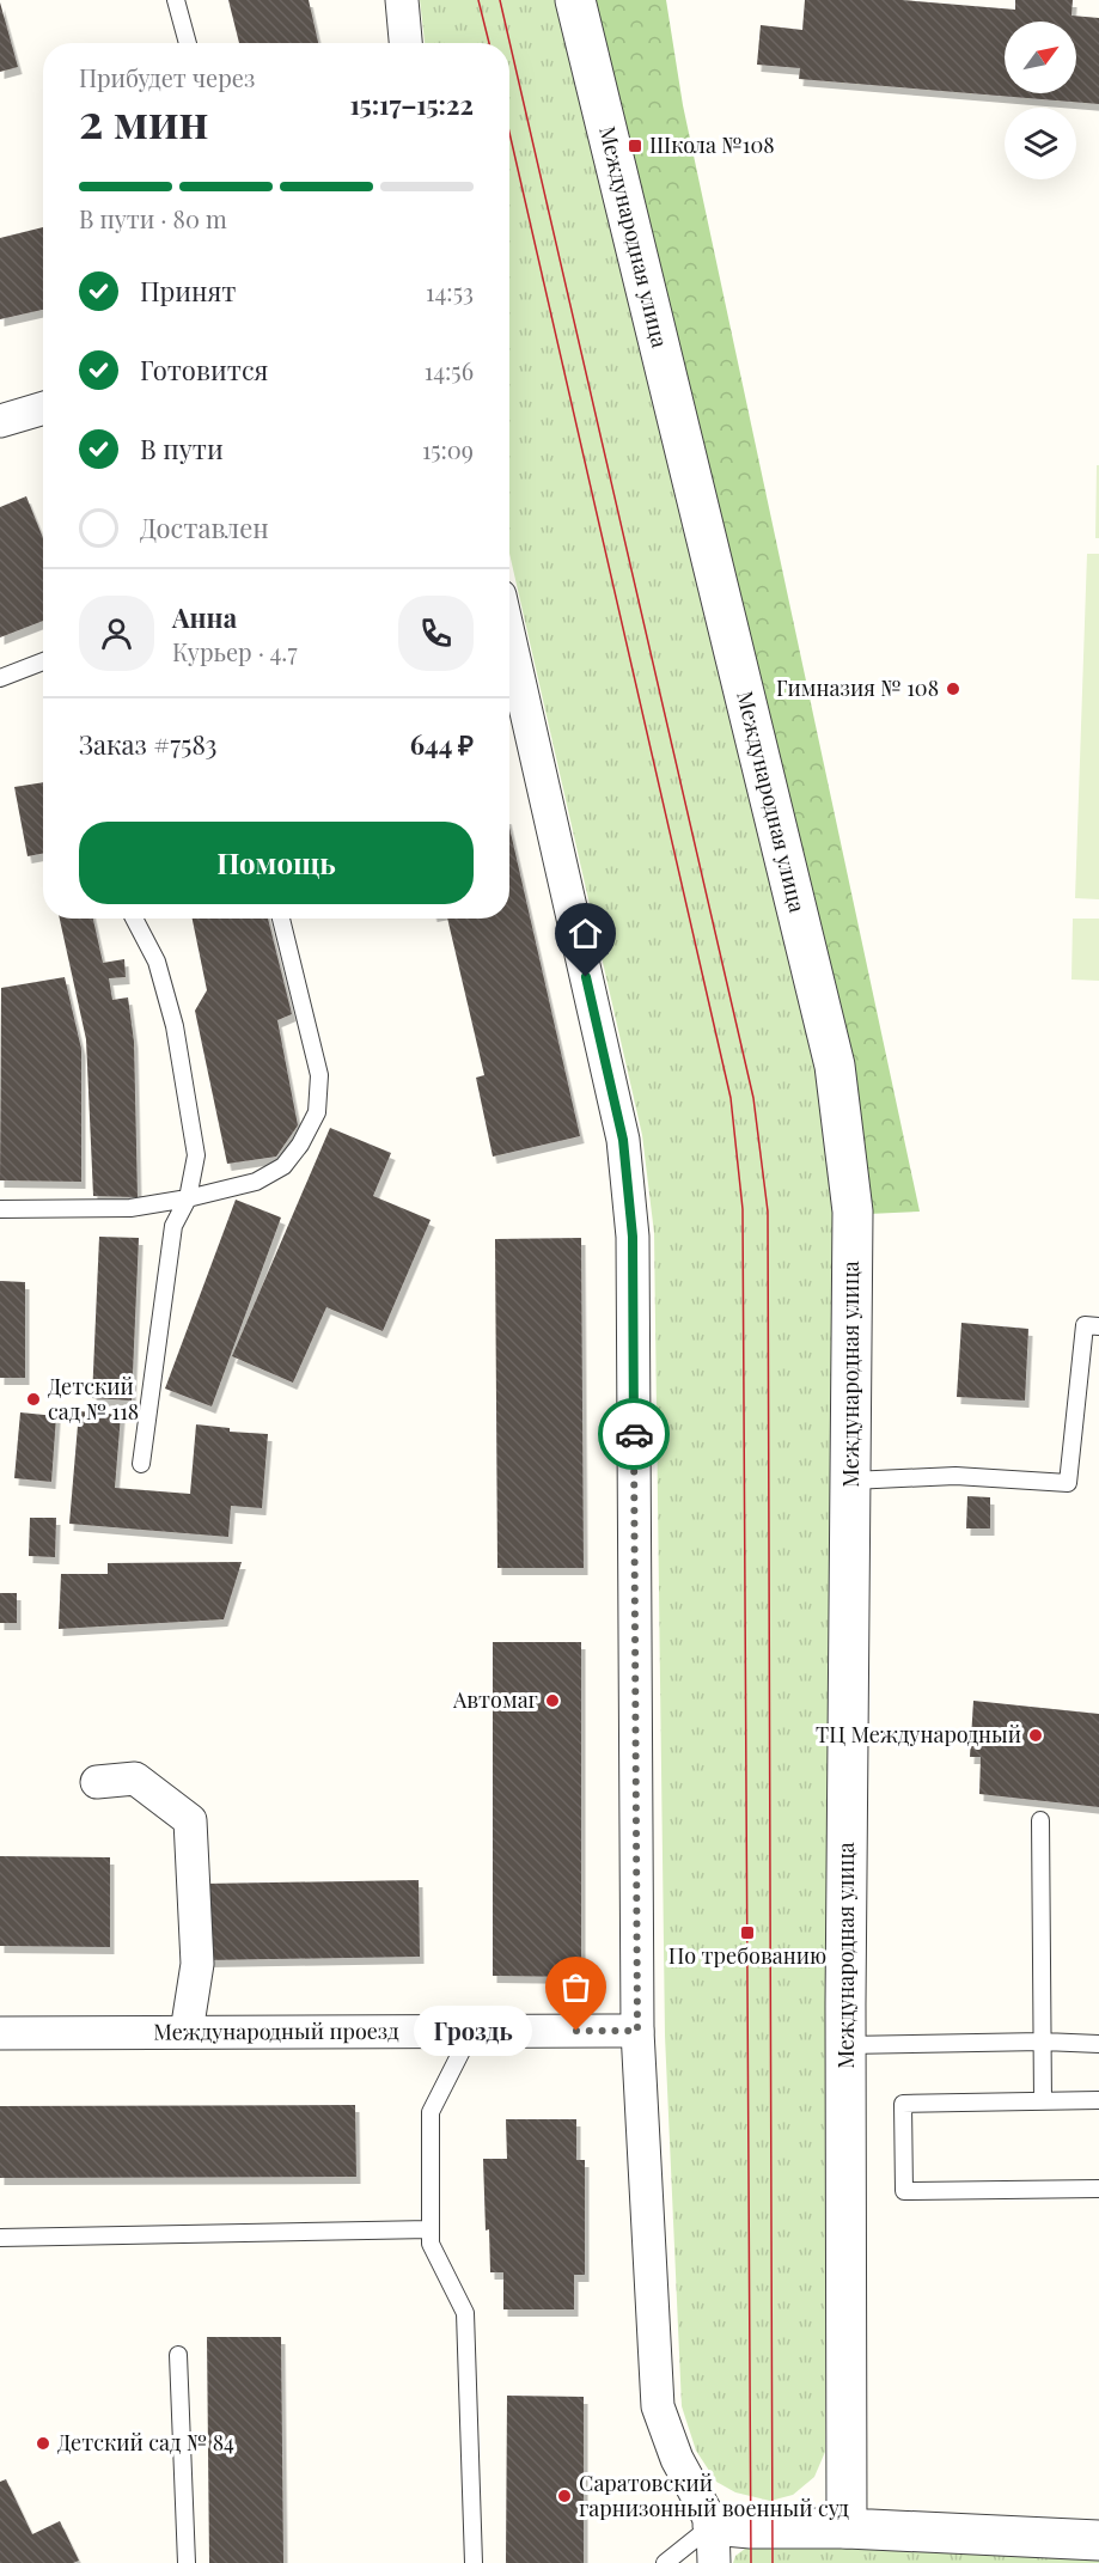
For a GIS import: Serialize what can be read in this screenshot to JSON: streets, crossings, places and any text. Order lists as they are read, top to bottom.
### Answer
{
  "streets": {
    "street": ["Международная улица", "Международный проезд"]
  },
  "places": {
    "transit": ["Школа №108", "По требованию"],
    "other": [
      "Гимназия № 108",
      "Детский сад № 118",
      "Автомаг",
      "ТЦ Международный",
      "Гроздь",
      "Детский сад № 84",
      "Саратовский гарнизонный военный суд"
    ]
  },
  "north": "top right",
  "page": {
    "heading": ["2 мин", "Прибудет через", "15:17–15:22"],
    "panel": [
      "Анна",
      "Курьер · 4.7",
      "Заказ #7583",
      "644 ₽"
    ],
    "bar": "В пути · 80 m",
    "list": [
      ["Принят", "14:53"],
      ["Готовится", "14:56"],
      ["В пути", "15:09"],
      "Доставлен"
    ],
    "buttons": "Помощь",
    "bubble": "Гроздь"
  }
}
